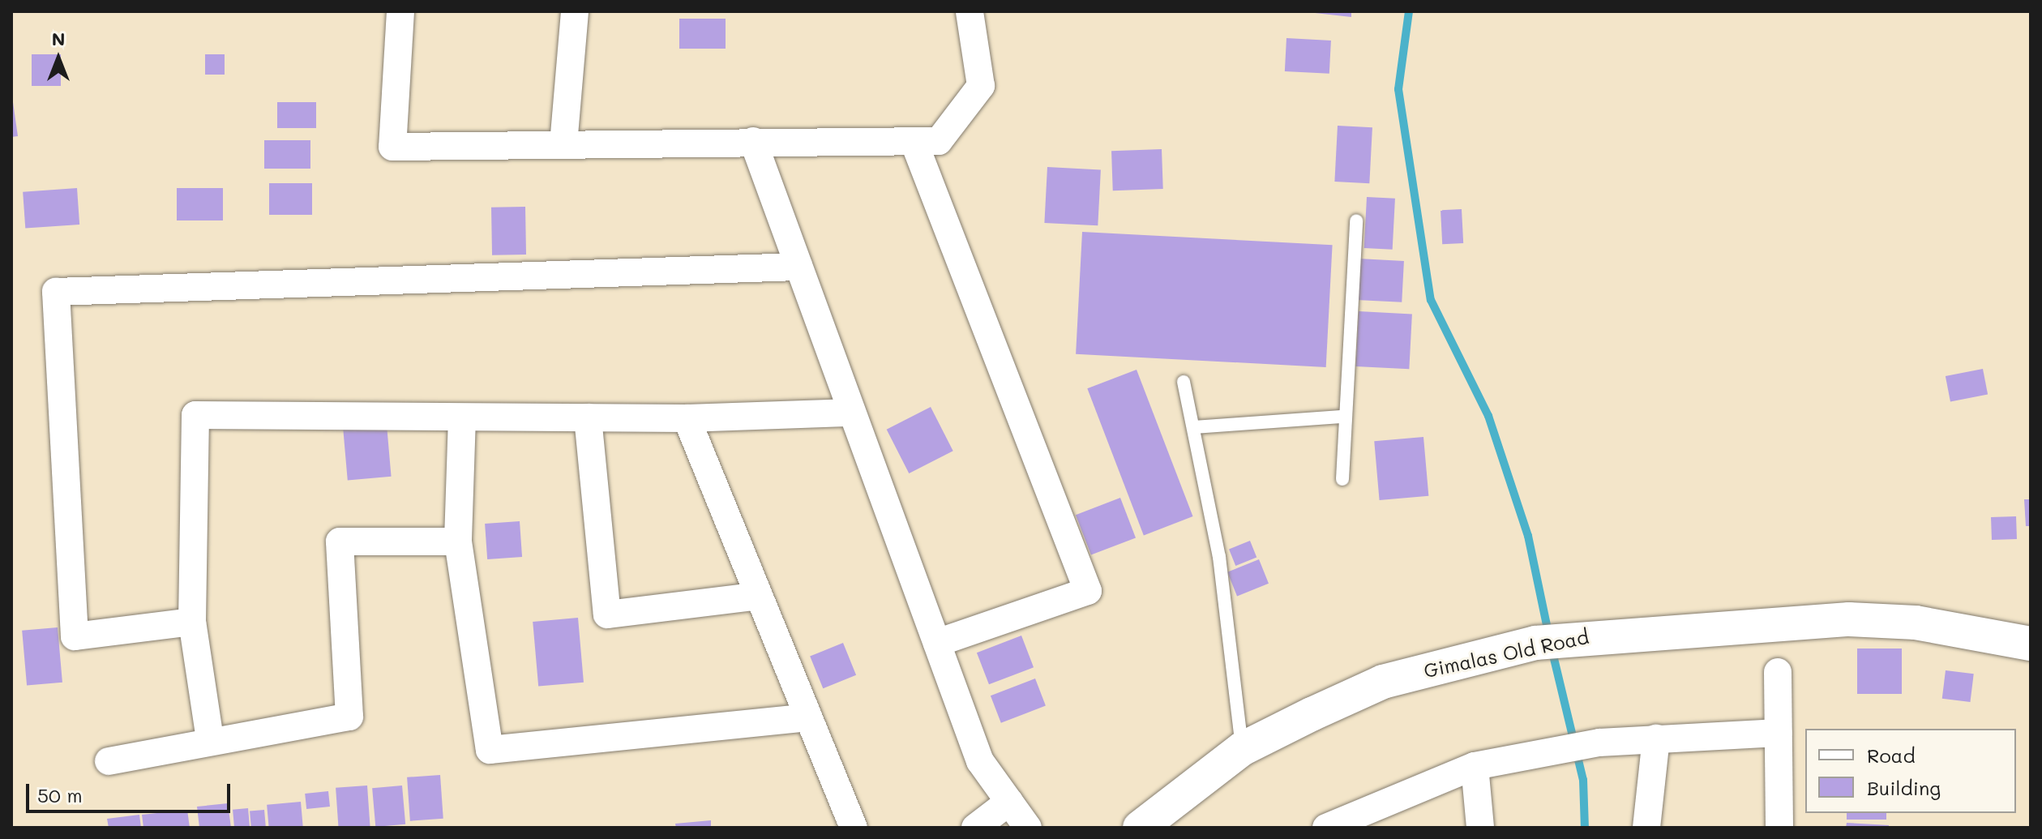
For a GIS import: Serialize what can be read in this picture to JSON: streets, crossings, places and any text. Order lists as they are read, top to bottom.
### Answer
{
  "streets": {
    "street": ["Gimalas Old Road"]
  },
  "legend": ["Road", "Building"],
  "scale_bar": "50 m",
  "north": "top"
}
